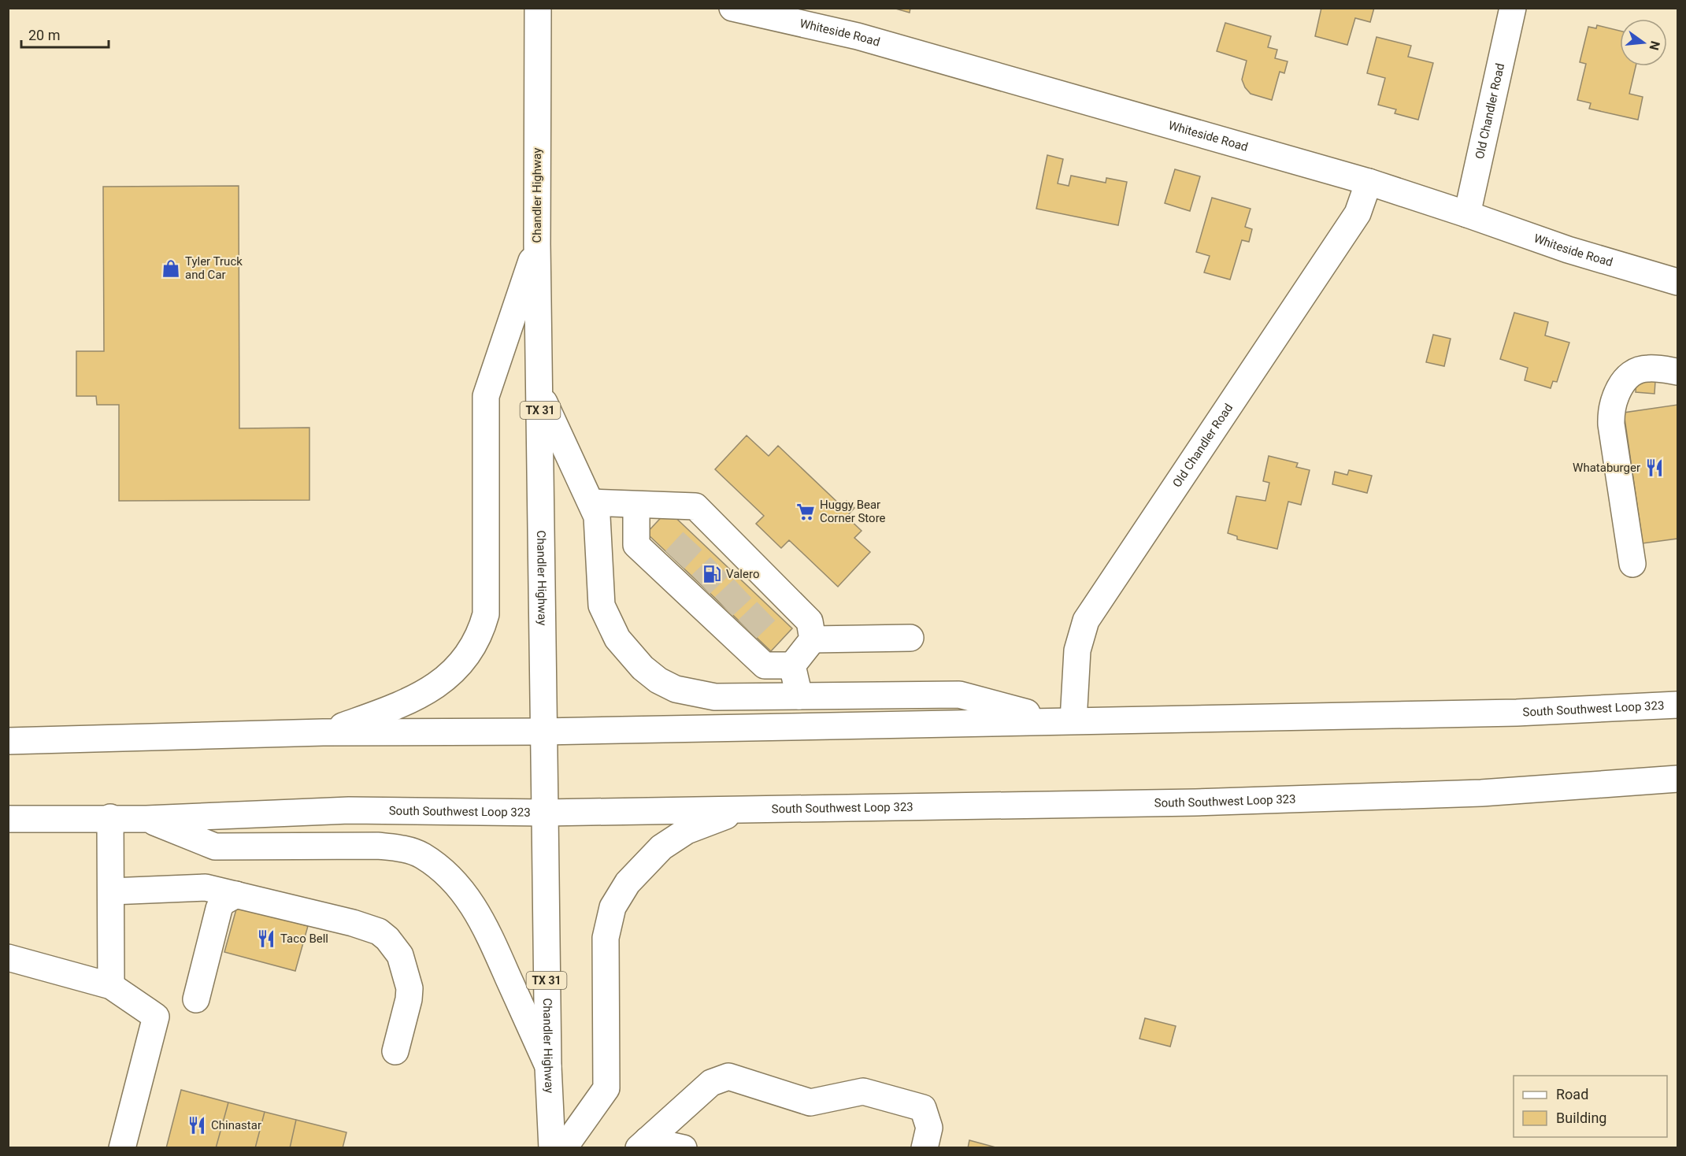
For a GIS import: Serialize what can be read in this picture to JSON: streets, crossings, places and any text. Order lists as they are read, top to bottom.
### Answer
{
  "streets": {
    "main road": [
      "Whiteside Road",
      "Old Chandler Road",
      "Chandler Highway",
      "TX 31",
      "South Southwest Loop 323"
    ]
  },
  "crossings": [
    ["Whiteside Road", "Old Chandler Road"],
    ["Old Chandler Road", "South Southwest Loop 323"],
    ["Chandler Highway", "South Southwest Loop 323"]
  ],
  "places": {
    "shop": ["Tyler Truck and Car"],
    "restaurant": ["Whataburger", "Taco Bell", "Chinastar"],
    "supermarket": ["Huggy Bear Corner Store"],
    "fuel station": ["Valero"]
  },
  "legend": ["Road", "Building"],
  "scale_bar": "20 m",
  "north": "right"
}
